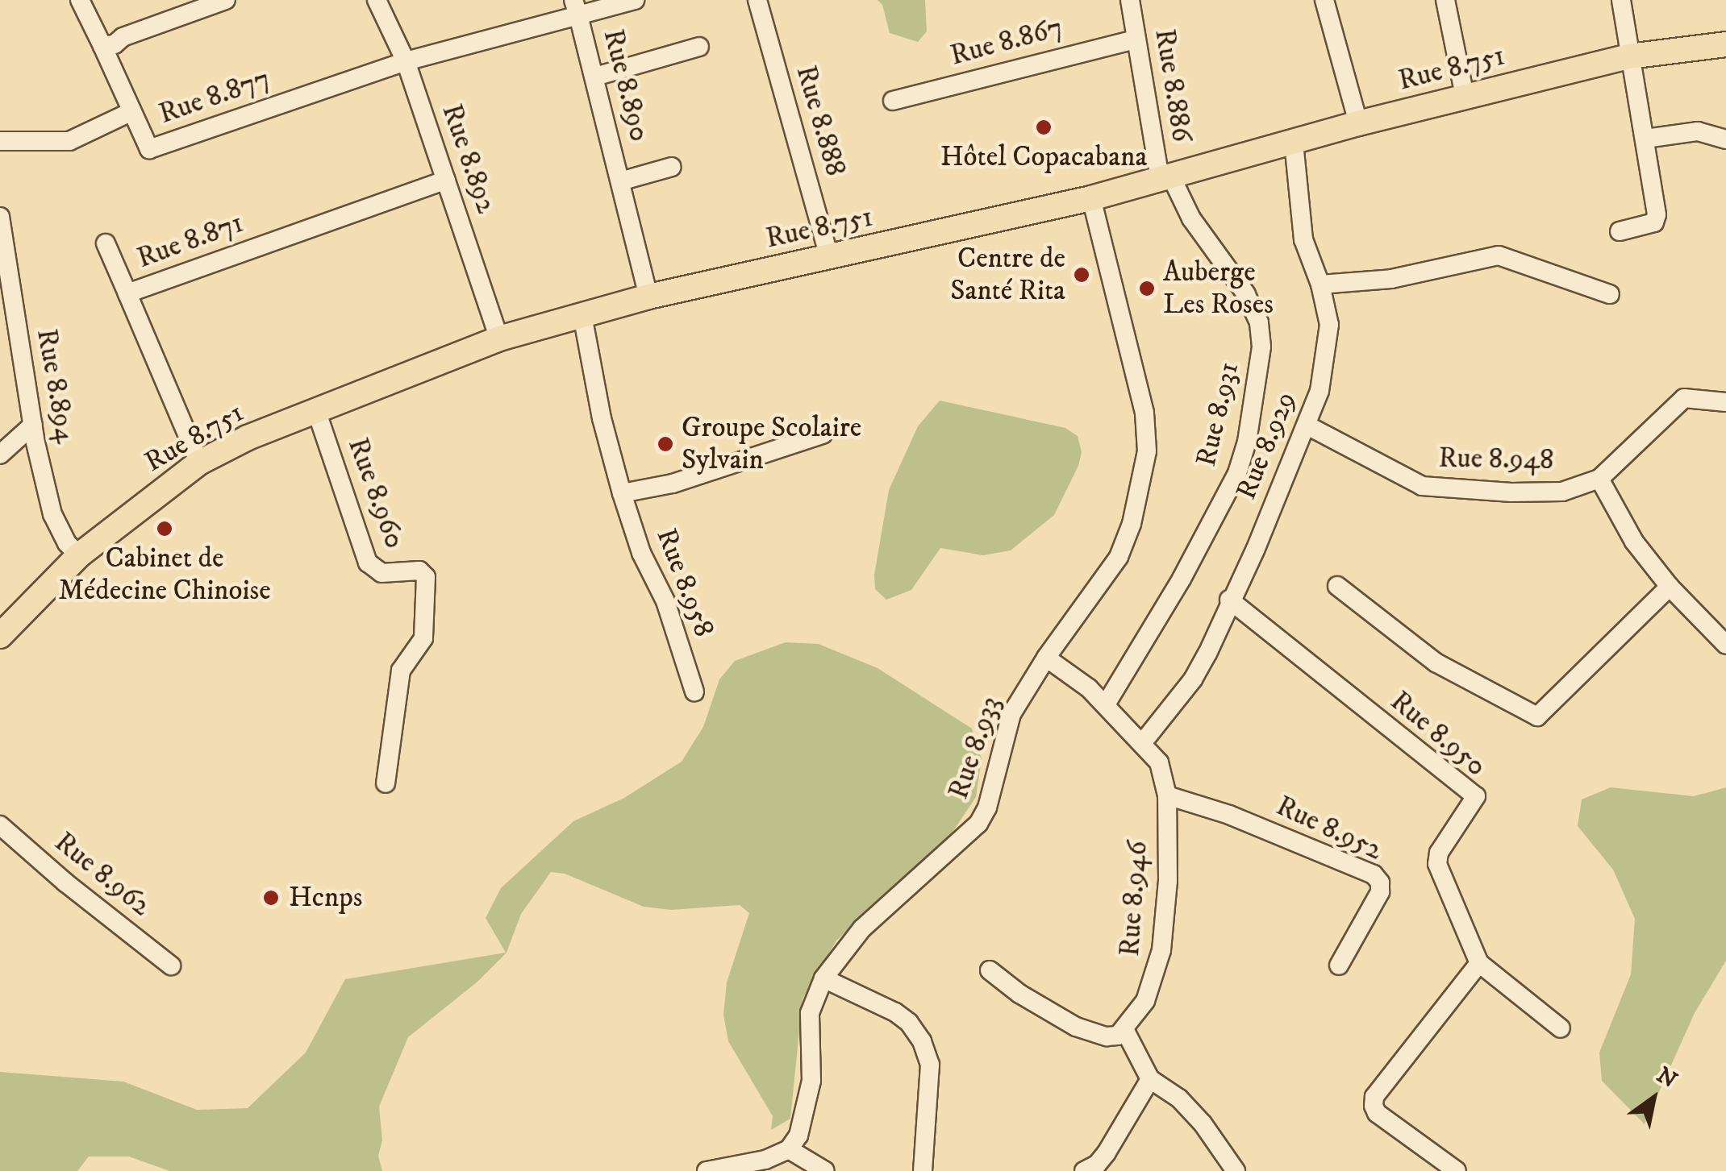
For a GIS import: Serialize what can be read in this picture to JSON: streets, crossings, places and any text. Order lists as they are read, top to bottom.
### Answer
{
  "streets": {
    "main road": ["Rue 8.751"],
    "street": [
      "Rue 8.867",
      "Rue 8.890",
      "Rue 8.886",
      "Rue 8.877",
      "Rue 8.888",
      "Rue 8.892",
      "Rue 8.871",
      "Rue 8.894",
      "Rue 8.931",
      "Rue 8.929",
      "Rue 8.948",
      "Rue 8.960",
      "Rue 8.958",
      "Rue 8.950",
      "Rue 8.933",
      "Rue 8.952",
      "Rue 8.962",
      "Rue 8.946"
    ]
  },
  "crossings": [
    ["Rue 8.867", "Rue 8.886"],
    ["Rue 8.751", "Rue 8.890"],
    ["Rue 8.751", "Rue 8.886"],
    ["Rue 8.751", "Rue 8.888"],
    ["Rue 8.751", "Rue 8.892"],
    ["Rue 8.751", "Rue 8.871"],
    ["Rue 8.751", "Rue 8.894"],
    ["Rue 8.751", "Rue 8.931"],
    ["Rue 8.751", "Rue 8.929"],
    ["Rue 8.751", "Rue 8.960"],
    ["Rue 8.751", "Rue 8.958"],
    ["Rue 8.751", "Rue 8.933"],
    ["Rue 8.890", "Rue 8.877"],
    ["Rue 8.890", "Rue 8.892"],
    ["Rue 8.886", "Rue 8.931"],
    ["Rue 8.877", "Rue 8.892"],
    ["Rue 8.892", "Rue 8.871"],
    ["Rue 8.931", "Rue 8.946"],
    ["Rue 8.929", "Rue 8.948"],
    ["Rue 8.929", "Rue 8.950"],
    ["Rue 8.929", "Rue 8.946"],
    ["Rue 8.933", "Rue 8.946"],
    ["Rue 8.952", "Rue 8.946"]
  ],
  "places": [
    "Hôtel Copacabana",
    "Centre de Santé Rita",
    "Auberge Les Roses",
    "Groupe Scolaire Sylvain",
    "Cabinet de Médecine Chinoise",
    "Hcnps"
  ],
  "north": "top right"
}
